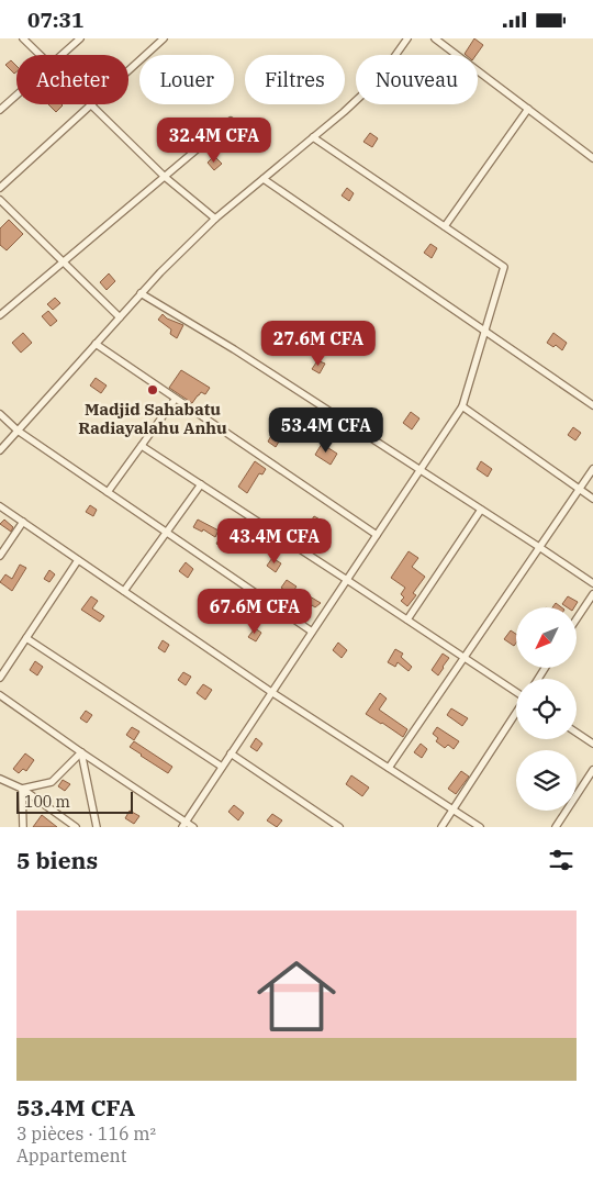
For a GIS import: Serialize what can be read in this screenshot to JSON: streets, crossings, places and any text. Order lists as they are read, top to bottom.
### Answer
{
  "places": ["Madjid Sahabatu Radiayalahu Anhu"],
  "scale_bar": "100 m",
  "north": "bottom left",
  "page": {
    "status": "07:31",
    "chip": [
      "Acheter",
      "Louer",
      "Filtres",
      "Nouveau"
    ],
    "price": [
      "32.4M CFA",
      "27.6M CFA",
      "53.4M CFA",
      "43.4M CFA",
      "67.6M CFA"
    ],
    "scale": "100 m",
    "heading": "5 biens",
    "list": [
      {
        "name": "53.4M CFA",
        "note": "3 pièces · 116 m² · Appartement"
      }
    ]
  }
}
